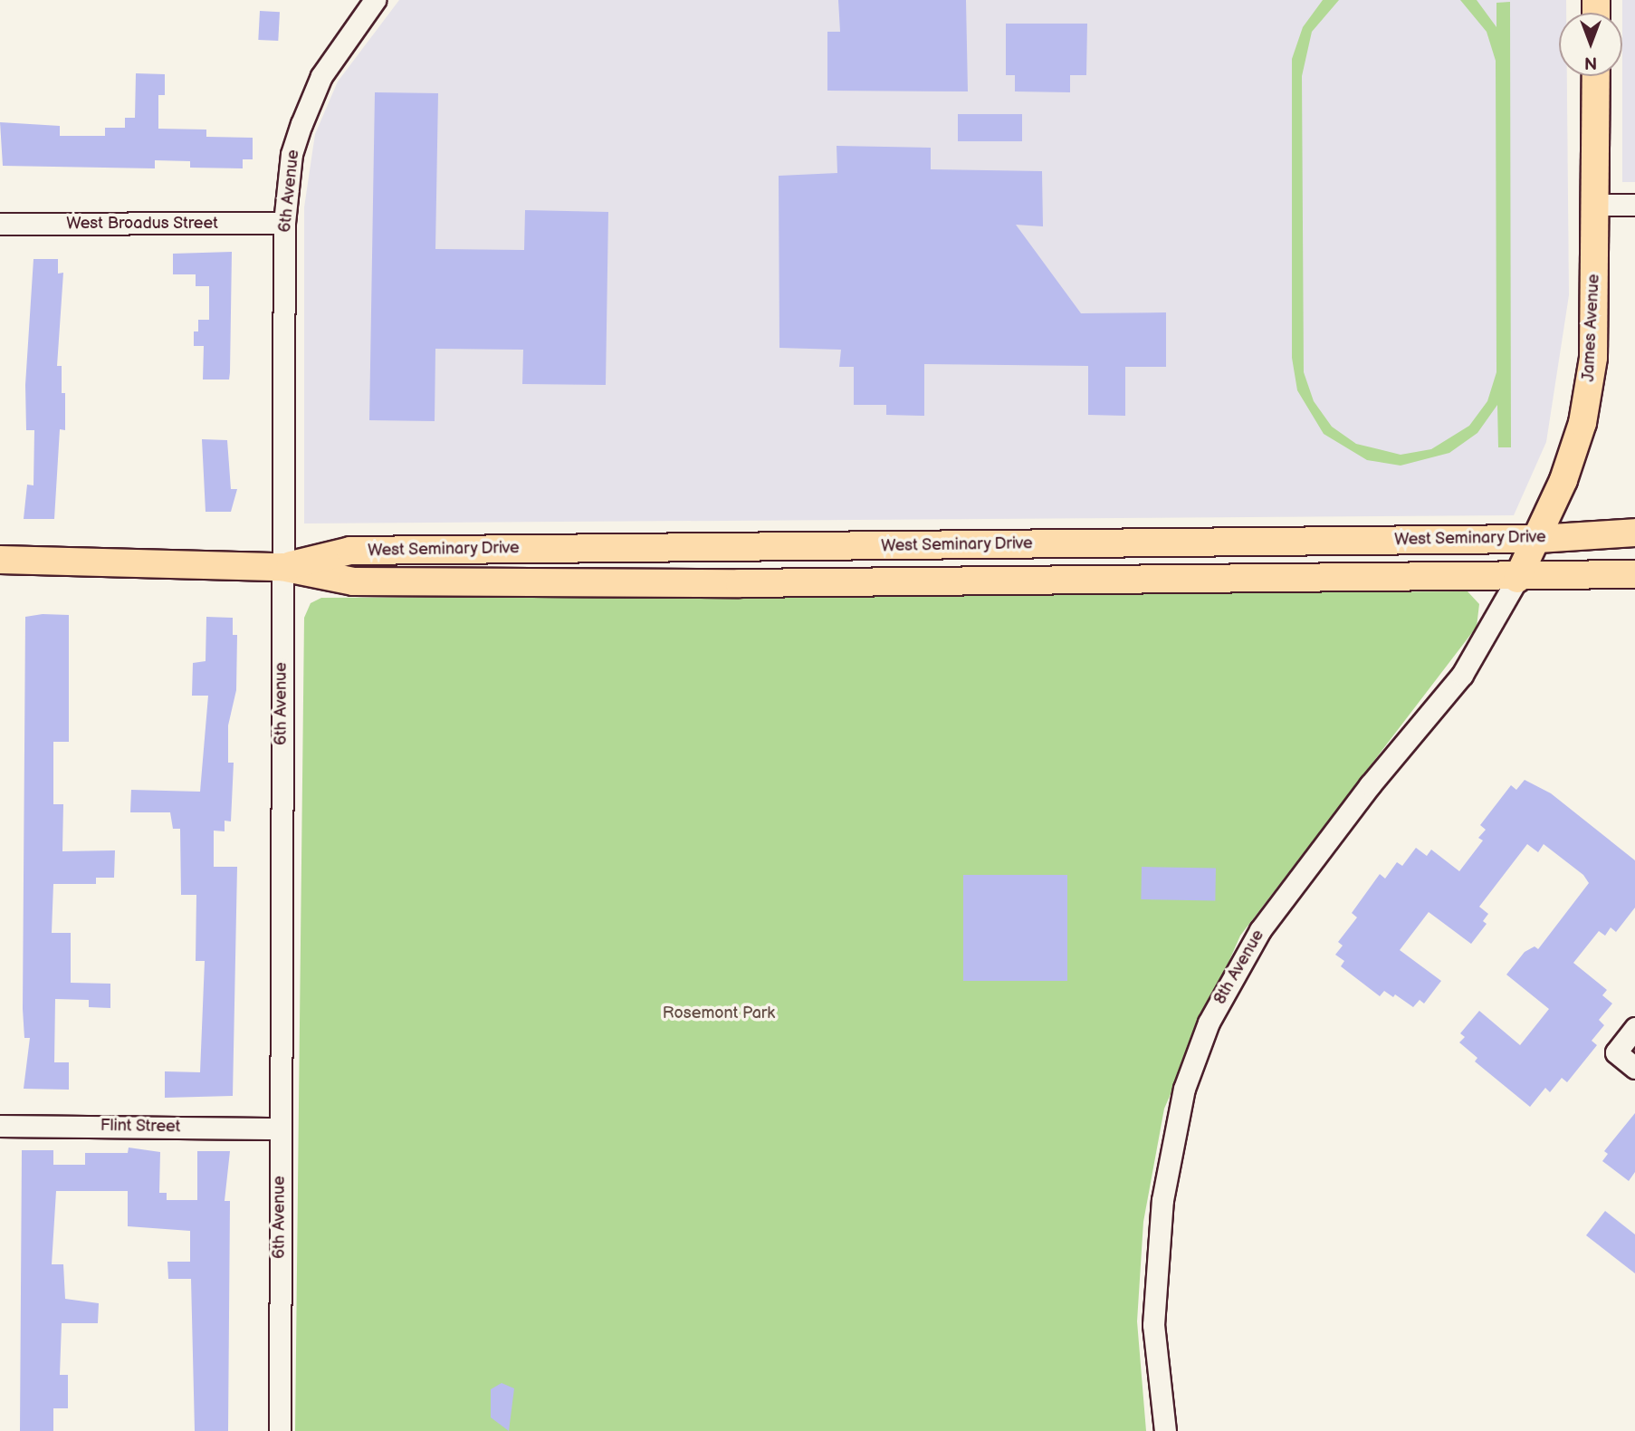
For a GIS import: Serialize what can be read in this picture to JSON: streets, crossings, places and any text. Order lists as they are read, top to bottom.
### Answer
{
  "streets": {
    "main road": ["James Avenue", "West Seminary Drive"],
    "street": [
      "6th Avenue",
      "West Broadus Street",
      "8th Avenue",
      "Flint Street"
    ]
  },
  "crossings": [
    ["6th Avenue", "West Broadus Street"],
    ["6th Avenue", "West Seminary Drive"],
    ["6th Avenue", "Flint Street"],
    ["James Avenue", "West Seminary Drive"],
    ["James Avenue", "8th Avenue"],
    ["West Seminary Drive", "8th Avenue"]
  ],
  "parks": ["Rosemont Park"],
  "north": "bottom"
}
